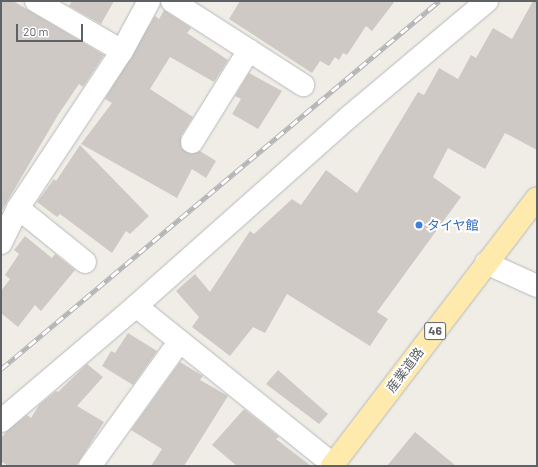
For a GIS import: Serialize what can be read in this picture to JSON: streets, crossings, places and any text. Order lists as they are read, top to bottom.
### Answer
{
  "streets": {
    "main road": ["46", "産業道路"]
  },
  "places": ["タイヤ館"],
  "scale_bar": "20 m"
}
